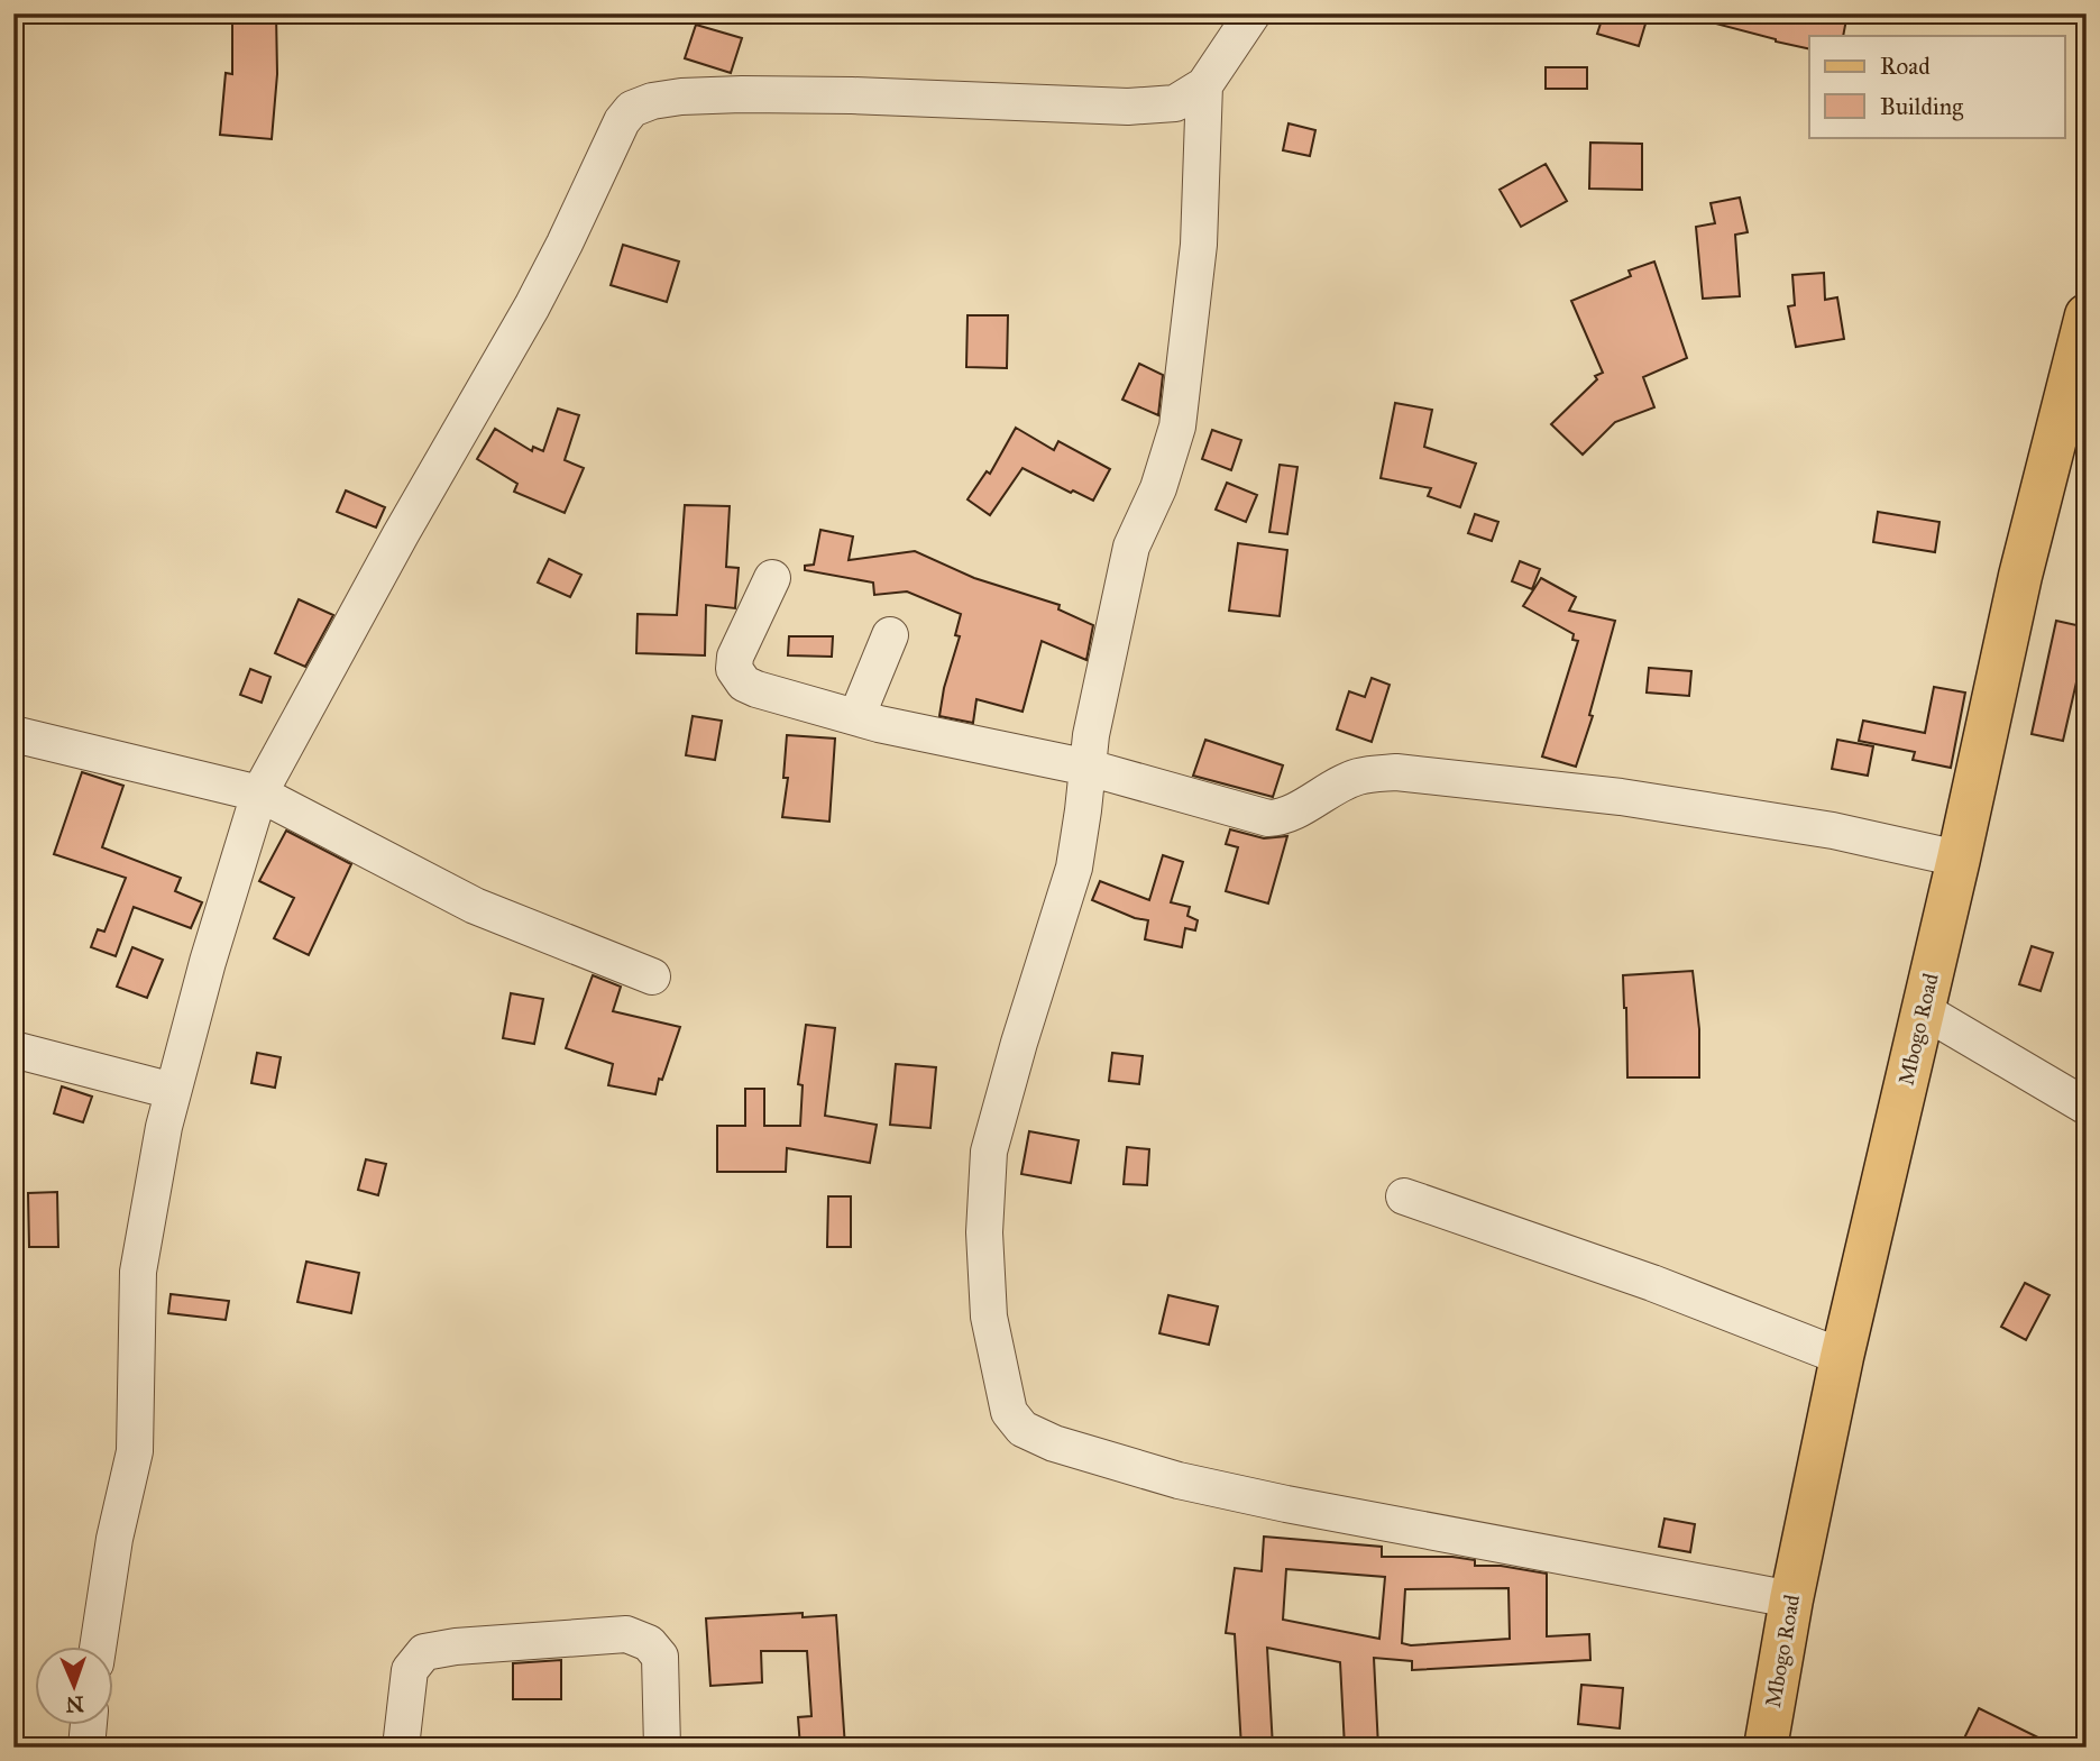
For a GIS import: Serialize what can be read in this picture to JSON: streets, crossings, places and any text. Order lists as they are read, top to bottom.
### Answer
{
  "streets": {
    "main road": ["Mbogo Road"]
  },
  "legend": ["Road", "Building"],
  "north": "bottom"
}
